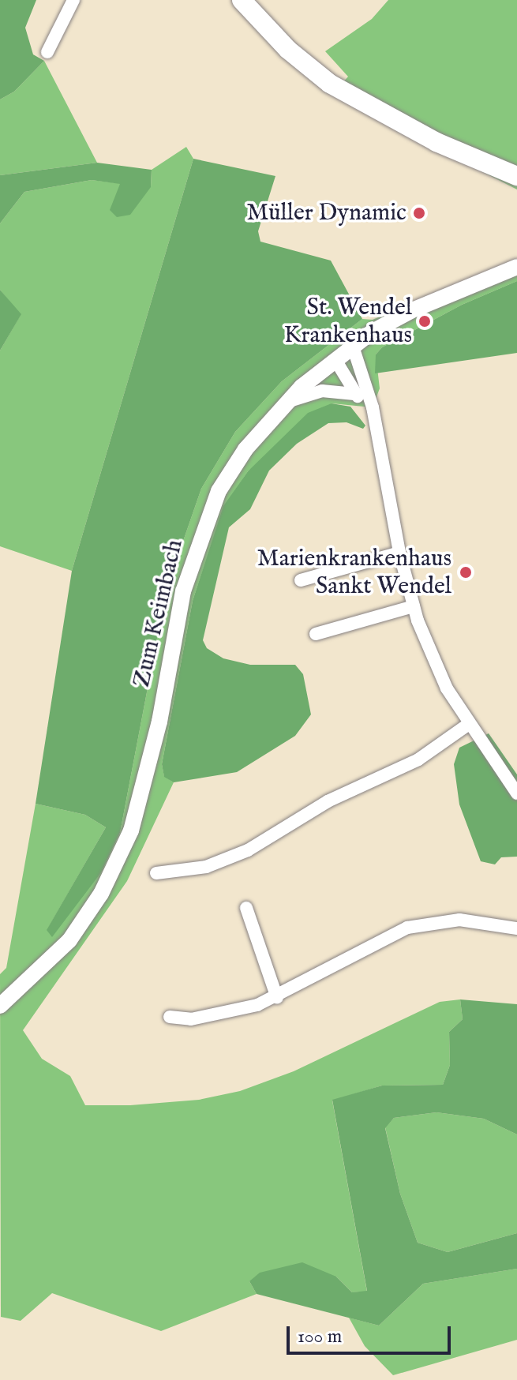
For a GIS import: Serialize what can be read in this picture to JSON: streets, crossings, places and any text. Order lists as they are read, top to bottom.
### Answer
{
  "streets": {
    "street": ["Zum Keimbach"]
  },
  "places": ["Müller Dynamic", "St. Wendel Krankenhaus", "Marienkrankenhaus Sankt Wendel"],
  "scale_bar": "100 m"
}
